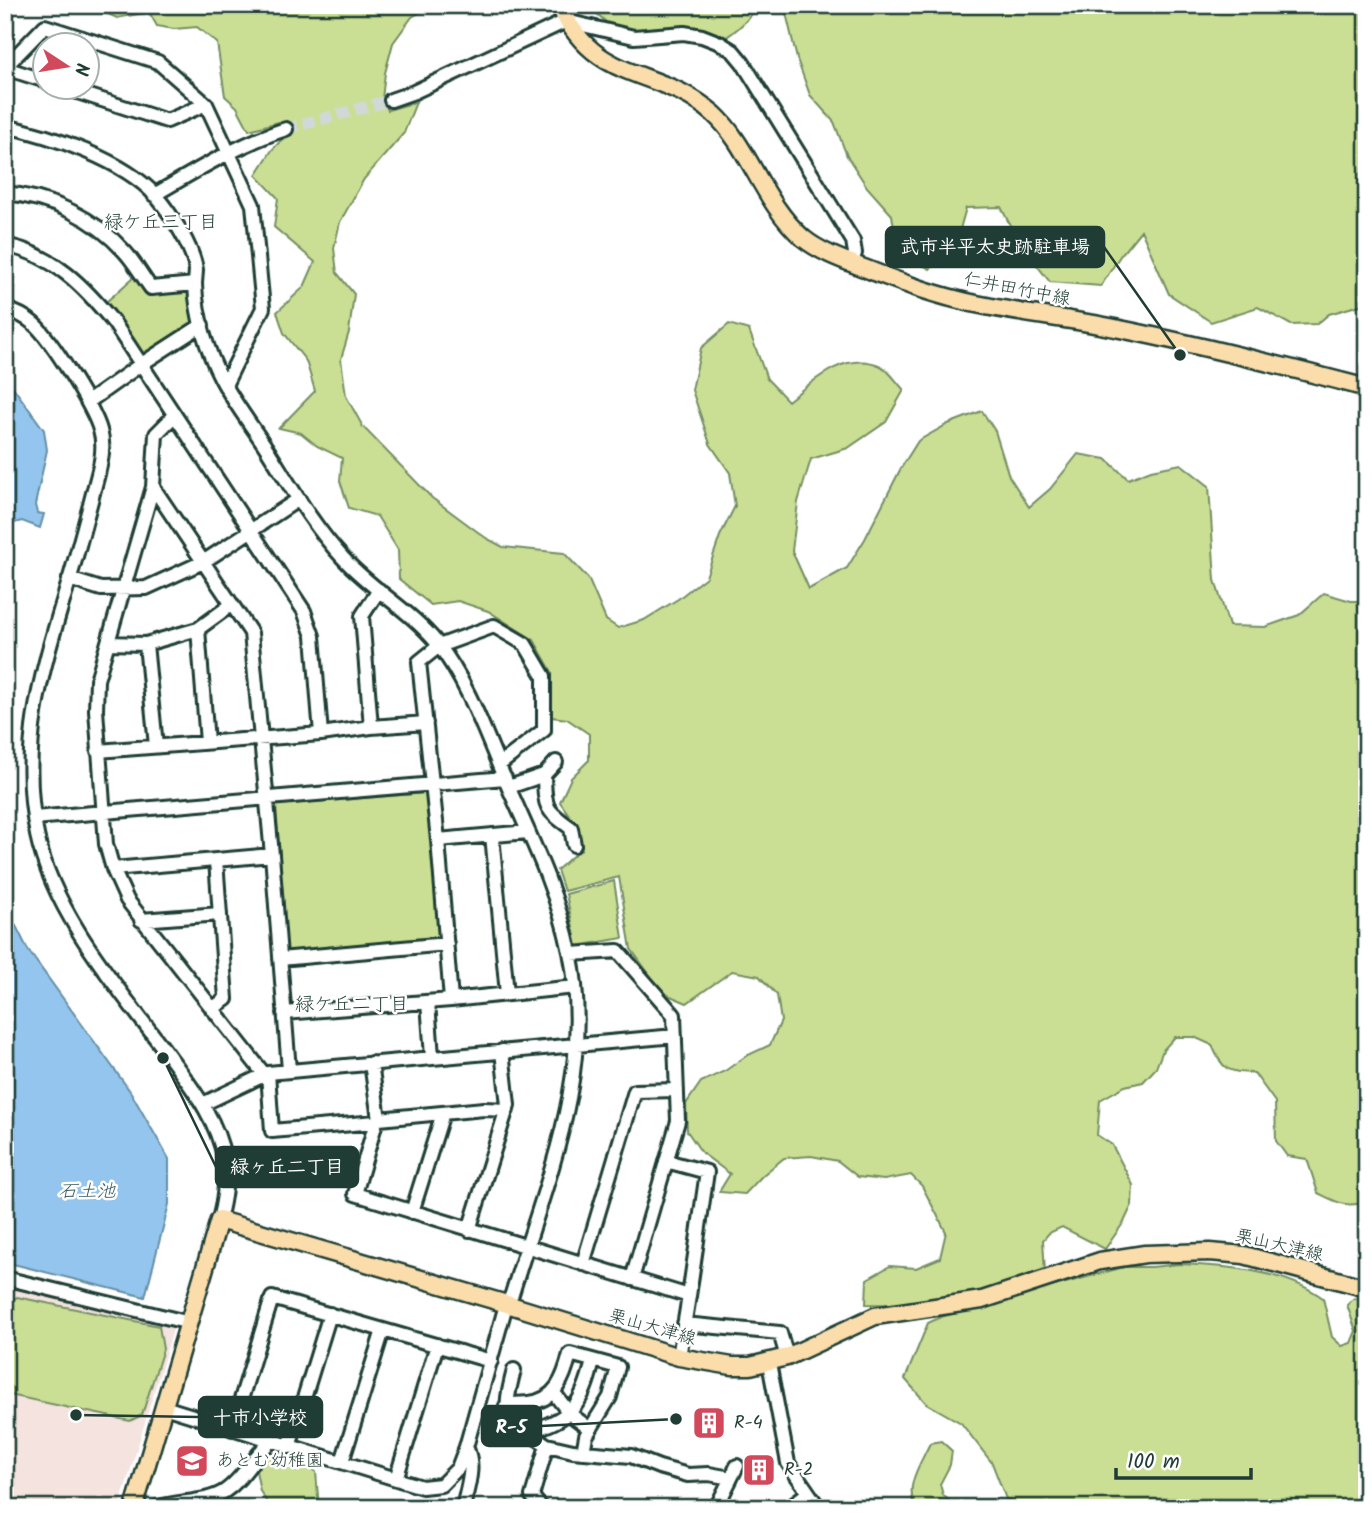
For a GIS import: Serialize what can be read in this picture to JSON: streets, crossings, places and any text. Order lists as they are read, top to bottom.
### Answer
{
  "streets": {
    "main road": ["仁井田竹中線", "栗山大津線"]
  },
  "districts": ["緑ケ丘三丁目", "緑ケ丘二丁目"],
  "water": ["石土池"],
  "places": {
    "other": [
      "武市半平太史跡駐車場",
      "緑ヶ丘二丁目",
      "十市小学校",
      "R-5"
    ],
    "building": ["R-4", "R-2"],
    "school or university": ["あとむ幼稚園"]
  },
  "scale_bar": "100 m",
  "north": "right"
}
